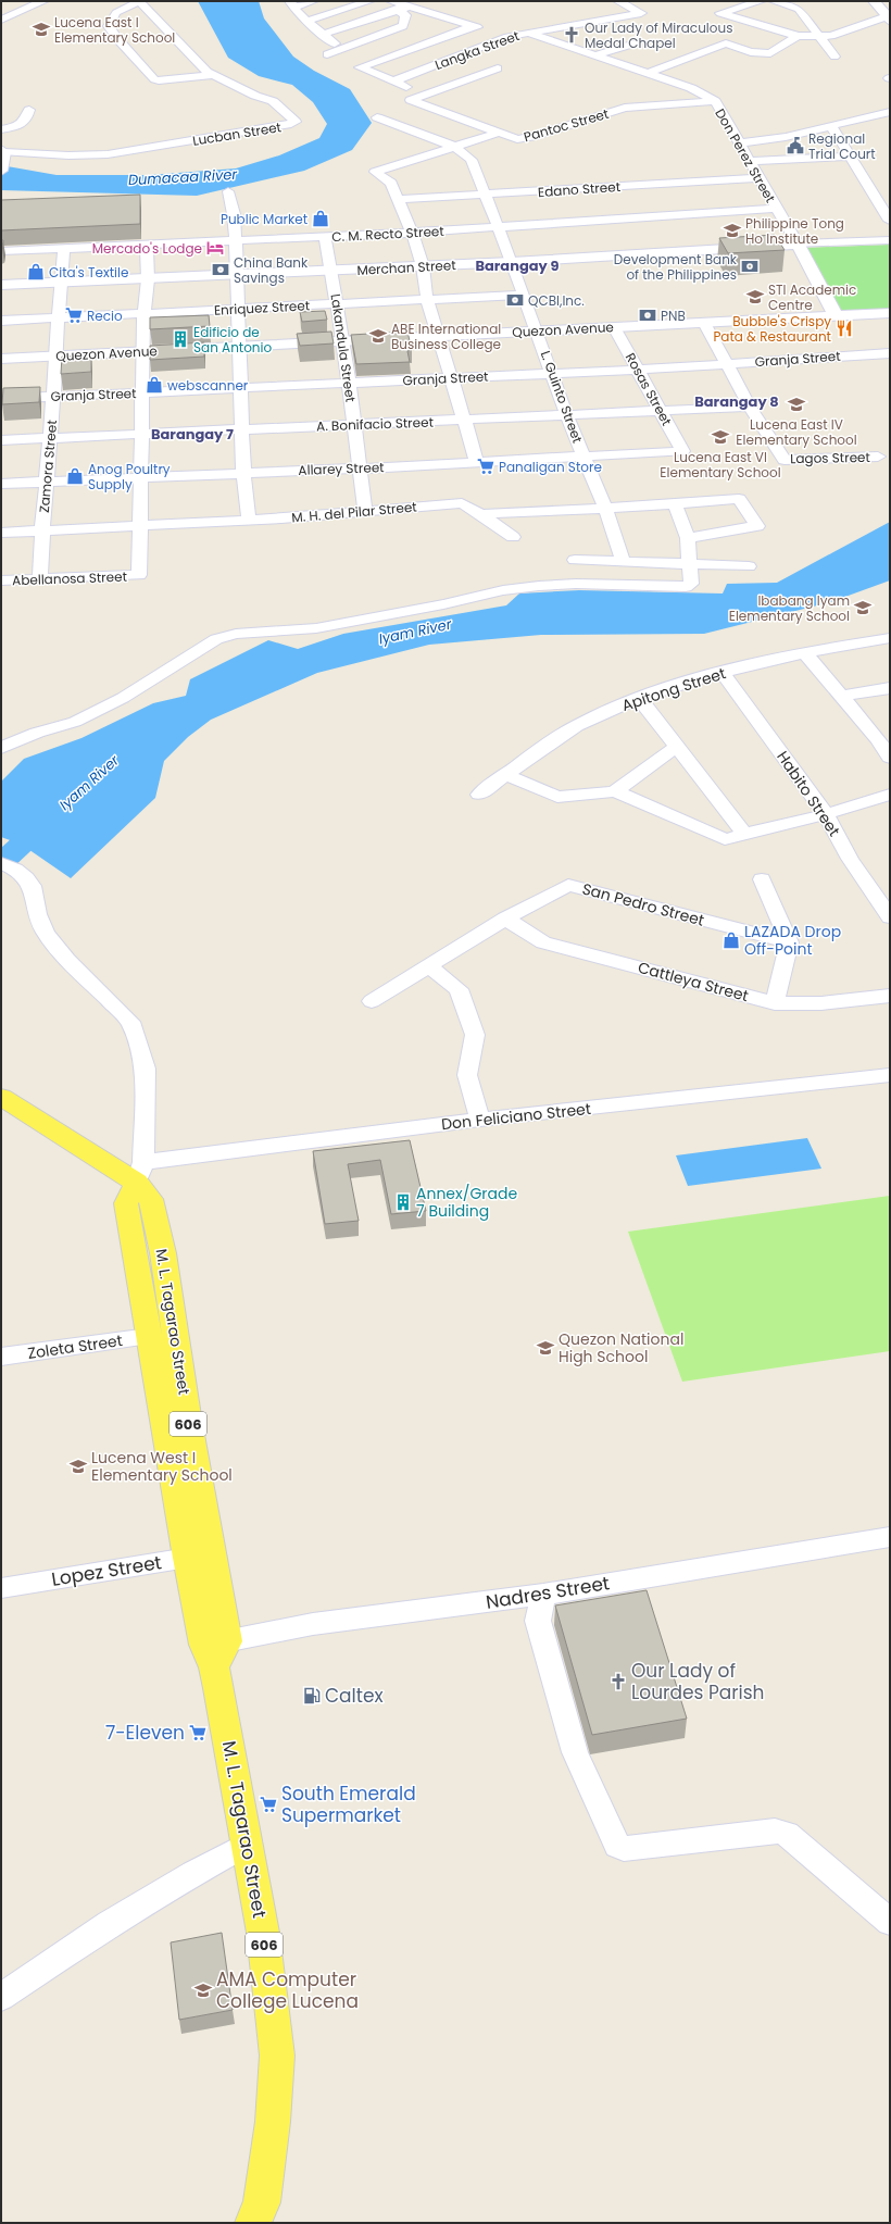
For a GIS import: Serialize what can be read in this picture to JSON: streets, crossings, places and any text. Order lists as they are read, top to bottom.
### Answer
{
  "streets": {
    "main road": [
      "Don Perez Street",
      "Merchan Street",
      "Quezon Avenue",
      "M. L. Tagarao Street",
      "606"
    ],
    "street": [
      "Langka Street",
      "Pantoc Street",
      "Lucban Street",
      "Edano Street",
      "C. M. Recto Street",
      "Enriquez Street",
      "Lakandula Street",
      "Granja Street",
      "Rosas Street",
      "L. Guinto Street",
      "A. Bonifacio Street",
      "Lagos Street",
      "Zamora Street",
      "Allarey Street",
      "M. H. del Pilar Street",
      "Abellanosa Street",
      "Apitong Street",
      "Habito Street",
      "San Pedro Street",
      "Cattleya Street",
      "Don Feliciano Street",
      "Zoleta Street",
      "Lopez Street",
      "Nadres Street"
    ]
  },
  "crossings": [
    ["Langka Street", "Don Perez Street"],
    ["Pantoc Street", "Don Perez Street"],
    ["Don Perez Street", "Edano Street"],
    ["Don Perez Street", "C. M. Recto Street"],
    ["Don Perez Street", "Merchan Street"],
    ["Don Perez Street", "Quezon Avenue"],
    ["Edano Street", "L. Guinto Street"],
    ["C. M. Recto Street", "Lakandula Street"],
    ["C. M. Recto Street", "L. Guinto Street"],
    ["C. M. Recto Street", "Zamora Street"],
    ["Merchan Street", "Lakandula Street"],
    ["Merchan Street", "L. Guinto Street"],
    ["Merchan Street", "Zamora Street"],
    ["Enriquez Street", "Lakandula Street"],
    ["Enriquez Street", "L. Guinto Street"],
    ["Enriquez Street", "Zamora Street"],
    ["Quezon Avenue", "Lakandula Street"],
    ["Quezon Avenue", "Rosas Street"],
    ["Quezon Avenue", "L. Guinto Street"],
    ["Quezon Avenue", "Lagos Street"],
    ["Quezon Avenue", "Zamora Street"],
    ["Lakandula Street", "Granja Street"],
    ["Lakandula Street", "A. Bonifacio Street"],
    ["Lakandula Street", "Allarey Street"],
    ["Lakandula Street", "M. H. del Pilar Street"],
    ["Granja Street", "Rosas Street"],
    ["Granja Street", "L. Guinto Street"],
    ["Granja Street", "Lagos Street"],
    ["Granja Street", "Zamora Street"],
    ["Rosas Street", "A. Bonifacio Street"],
    ["Rosas Street", "Allarey Street"],
    ["L. Guinto Street", "A. Bonifacio Street"],
    ["L. Guinto Street", "Allarey Street"],
    ["A. Bonifacio Street", "Lagos Street"],
    ["A. Bonifacio Street", "Zamora Street"],
    ["Zamora Street", "Allarey Street"],
    ["Zamora Street", "M. H. del Pilar Street"],
    ["Zamora Street", "Abellanosa Street"],
    ["M. H. del Pilar Street", "Abellanosa Street"],
    ["Apitong Street", "Habito Street"],
    ["San Pedro Street", "Cattleya Street"],
    ["Don Feliciano Street", "M. L. Tagarao Street"],
    ["M. L. Tagarao Street", "Zoleta Street"],
    ["M. L. Tagarao Street", "Lopez Street"],
    ["M. L. Tagarao Street", "Nadres Street"]
  ],
  "districts": ["Barangay 9", "Barangay 8", "Barangay 7"],
  "water": ["Dumacaa River", "Iyam River"],
  "places": {
    "school or university": [
      "Lucena East I Elementary School",
      "Philippine Tong Ho Institute",
      "STI Academic Centre",
      "ABE International Business College",
      "Lucena East IV Elementary School",
      "Lucena East VI Elementary School",
      "Ibabang Iyam Elementary School",
      "Quezon National High School",
      "Lucena West I Elementary School",
      "AMA Computer College Lucena"
    ],
    "church": ["Our Lady of Miraculous Medal Chapel", "Our Lady of Lourdes Parish"],
    "public building": ["Regional Trial Court"],
    "shop": [
      "Public Market",
      "Cita's Textile",
      "webscanner",
      "Anog Poultry Supply",
      "LAZADA Drop Off-Point"
    ],
    "hotel": ["Mercado's Lodge"],
    "bank": [
      "Development Bank of the Philippines",
      "China Bank Savings",
      "QCBI,Inc.",
      "PNB"
    ],
    "supermarket": [
      "Recio",
      "Panaligan Store",
      "7-Eleven",
      "South Emerald Supermarket"
    ],
    "restaurant": ["Bubble's Crispy Pata & Restaurant"],
    "building": ["Edificio de San Antonio", "Annex/Grade 7 Building"],
    "fuel station": ["Caltex"]
  }
}
